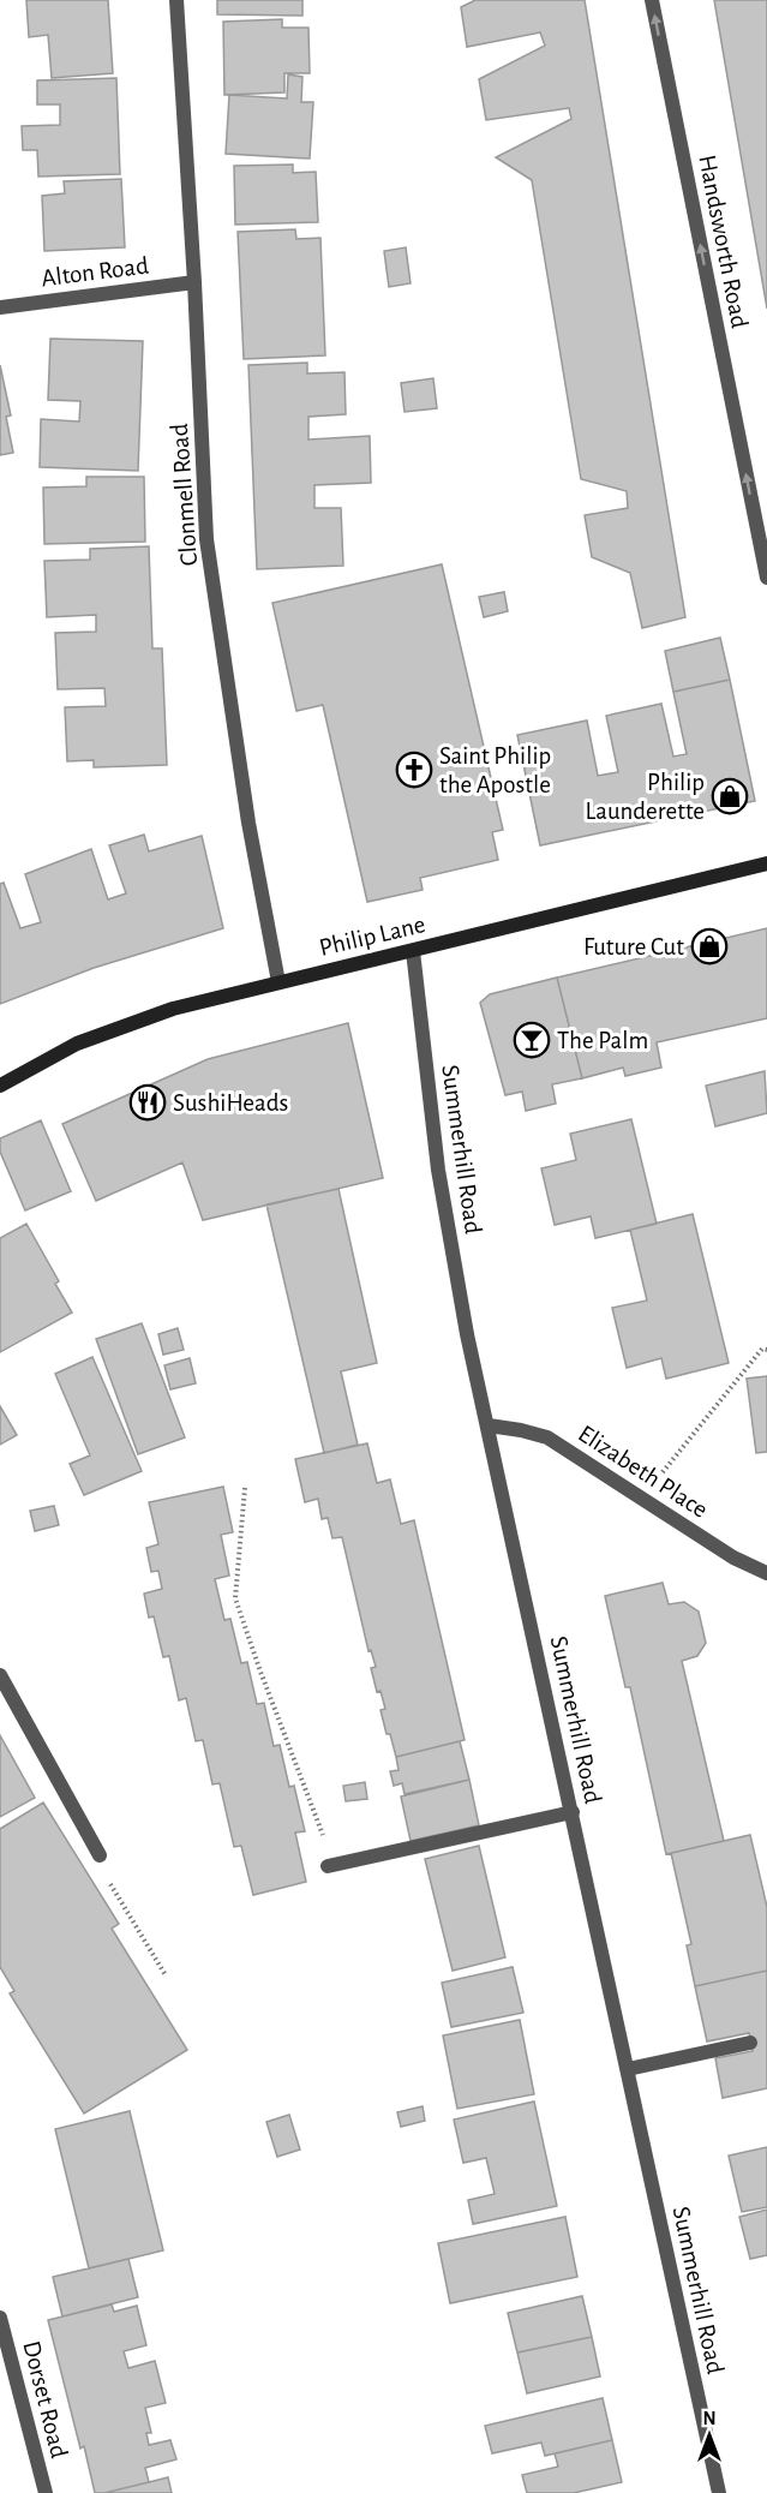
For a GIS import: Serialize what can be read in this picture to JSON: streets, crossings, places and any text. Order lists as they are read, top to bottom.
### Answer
{
  "streets": {
    "main road": ["Philip Lane"],
    "street": [
      "Handsworth Road",
      "Alton Road",
      "Clonmell Road",
      "Summerhill Road",
      "Elizabeth Place",
      "Dorset Road"
    ]
  },
  "crossings": [
    ["Alton Road", "Clonmell Road"],
    ["Clonmell Road", "Philip Lane"],
    ["Philip Lane", "Summerhill Road"],
    ["Summerhill Road", "Elizabeth Place"]
  ],
  "one_way": ["Handsworth Road"],
  "places": {
    "church": ["Saint Philip the Apostle"],
    "shop": ["Philip Launderette", "Future Cut"],
    "bar": ["The Palm"],
    "restaurant": ["SushiHeads"]
  },
  "north": "top"
}
